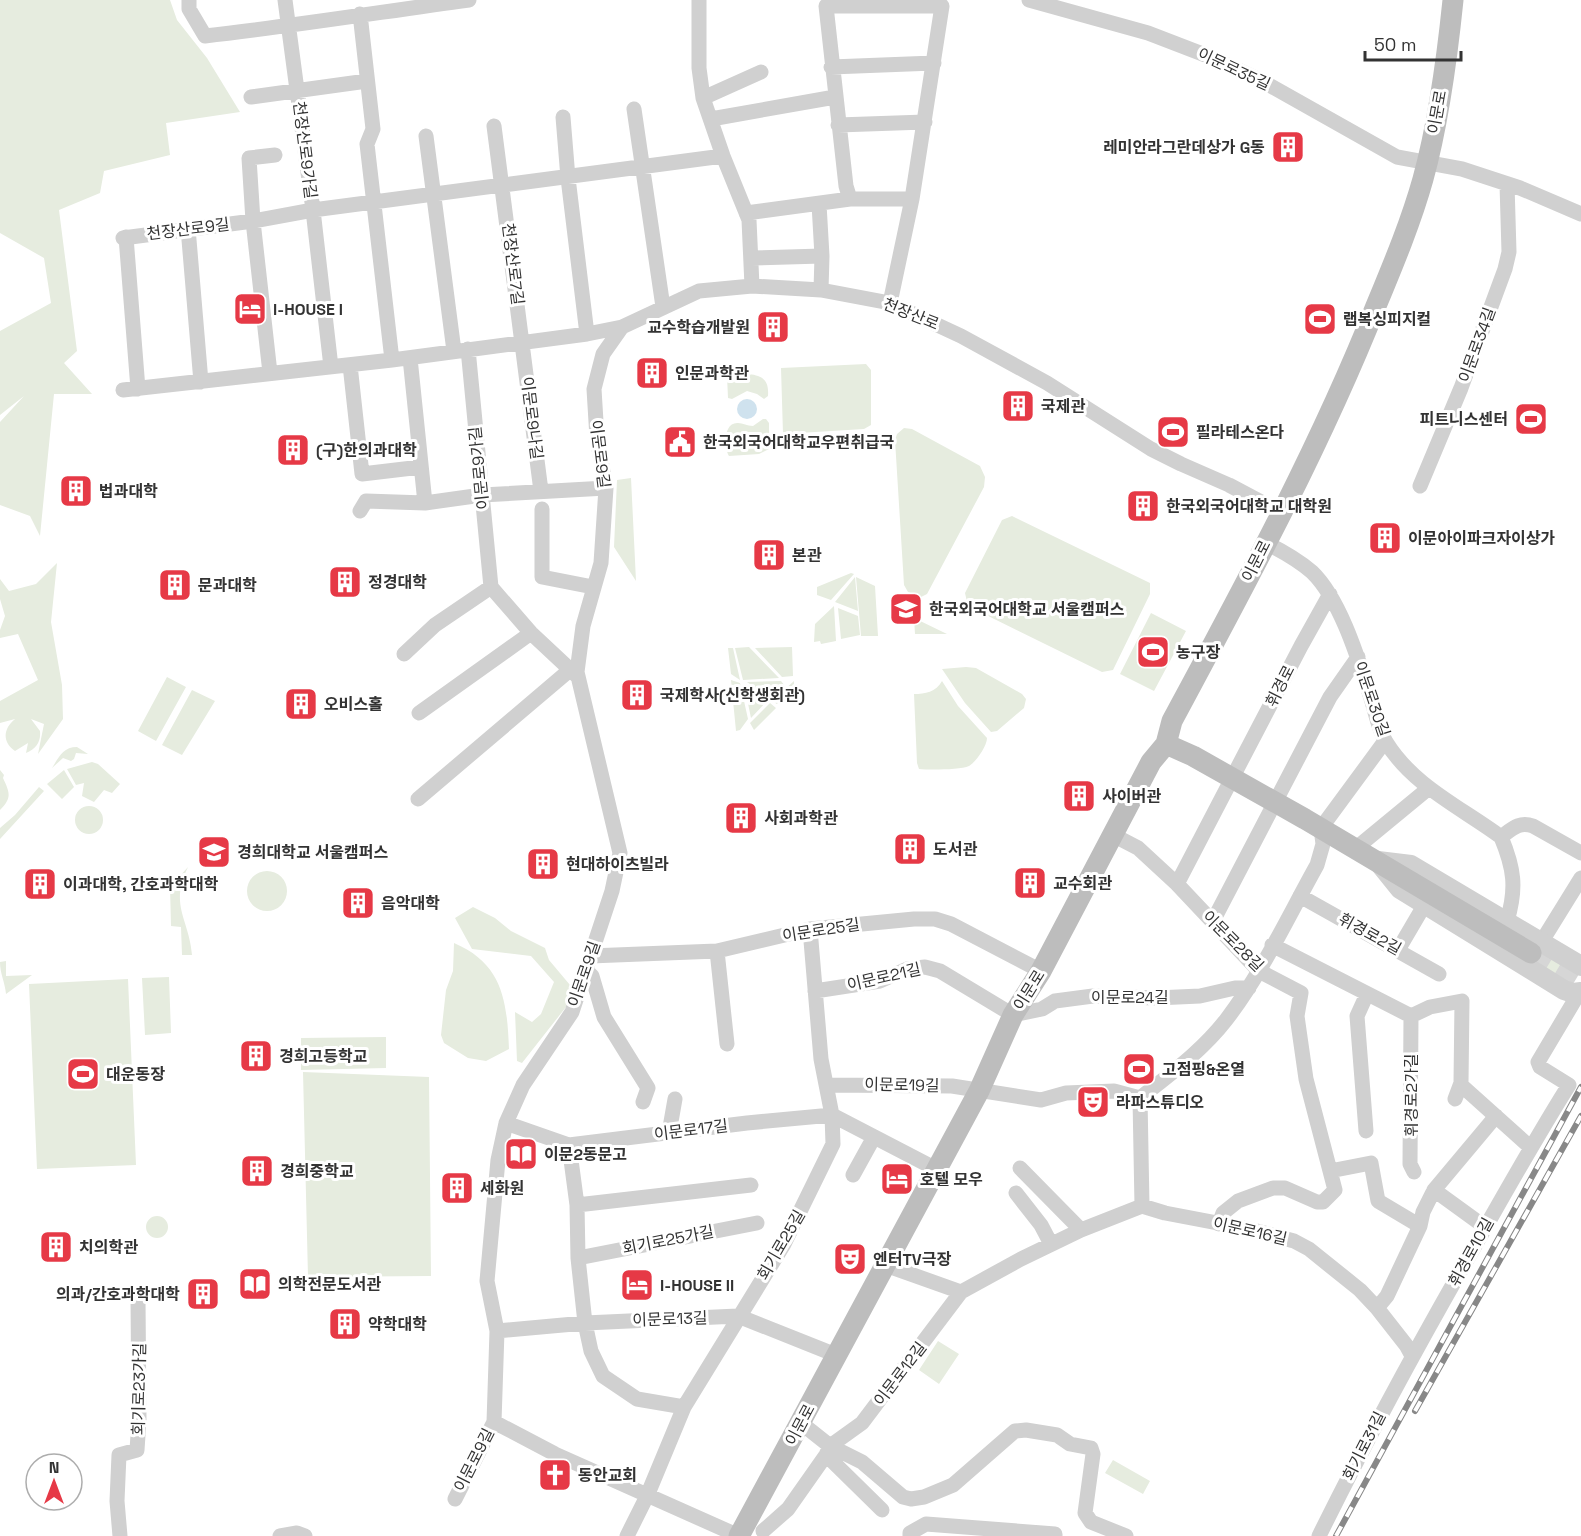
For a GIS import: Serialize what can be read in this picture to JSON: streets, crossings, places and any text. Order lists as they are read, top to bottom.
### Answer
{
  "streets": {
    "main road": ["이문로"],
    "street": [
      "이문로35길",
      "천장산로9가길",
      "천장산로9길",
      "천장산로7길",
      "천장산로",
      "이문로34길",
      "이문로9나길",
      "이문로9길",
      "이문로9가길",
      "휘경로",
      "이문로30길",
      "이문로25길",
      "휘경로2길",
      "이문로28길",
      "이문로21길",
      "이문로24길",
      "이문로19길",
      "휘경로2가길",
      "이문로17길",
      "이문로16길",
      "회기로25가길",
      "회기로25길",
      "휘경로10길",
      "이문로13길",
      "이문로12길",
      "회기로23가길",
      "회기로31길"
    ]
  },
  "crossings": [
    ["이문로35길", "이문로"],
    ["이문로35길", "이문로34길"],
    ["이문로", "천장산로"],
    ["이문로", "이문로9길"],
    ["이문로", "이문로30길"],
    ["이문로", "이문로25길"],
    ["이문로", "이문로28길"],
    ["이문로", "이문로21길"],
    ["이문로", "이문로24길"],
    ["이문로", "이문로19길"],
    ["이문로", "이문로13길"],
    ["천장산로9가길", "천장산로9길"],
    ["천장산로9길", "천장산로7길"],
    ["천장산로7길", "이문로9나길"],
    ["이문로9길", "이문로25길"],
    ["이문로9길", "이문로17길"],
    ["이문로9길", "회기로25길"],
    ["이문로9길", "이문로13길"],
    ["휘경로", "이문로30길"],
    ["휘경로", "이문로28길"],
    ["이문로25길", "회기로25길"],
    ["이문로28길", "이문로16길"],
    ["이문로21길", "이문로24길"],
    ["이문로21길", "회기로25길"],
    ["이문로19길", "회기로25길"],
    ["이문로17길", "회기로25길"],
    ["이문로16길", "휘경로10길"],
    ["이문로16길", "회기로31길"],
    ["회기로25길", "이문로13길"],
    ["휘경로10길", "회기로31길"]
  ],
  "places": {
    "building": [
      "레미안라그란데상가 G동",
      "교수학습개발원",
      "인문과학관",
      "국제관",
      "(구)한의과대학",
      "법과대학",
      "한국외국어대학교 대학원",
      "이문아이파크자이상가",
      "본관",
      "정경대학",
      "문과대학",
      "국제학사(신학생회관)",
      "오비스홀",
      "사이버관",
      "사회과학관",
      "도서관",
      "현대하이츠빌라",
      "교수회관",
      "이과대학, 간호과학대학",
      "음악대학",
      "경희고등학교",
      "경희중학교",
      "세화원",
      "치의학관",
      "의과/간호과학대학",
      "약학대학"
    ],
    "hotel": ["I-HOUSE I", "호텔 모우", "I-HOUSE II"],
    "sports": [
      "랩복싱피지컬",
      "피트니스센터",
      "필라테스온다",
      "농구장",
      "고점핑&온열",
      "대운동장"
    ],
    "public building": ["한국외국어대학교우편취급국"],
    "school or university": ["한국외국어대학교 서울캠퍼스", "경희대학교 서울캠퍼스"],
    "theatre": ["라파스튜디오", "엔터TV극장"],
    "library": ["이문2동문고", "의학전문도서관"],
    "church": ["동안교회"]
  },
  "scale_bar": "50 m",
  "north": "top"
}
